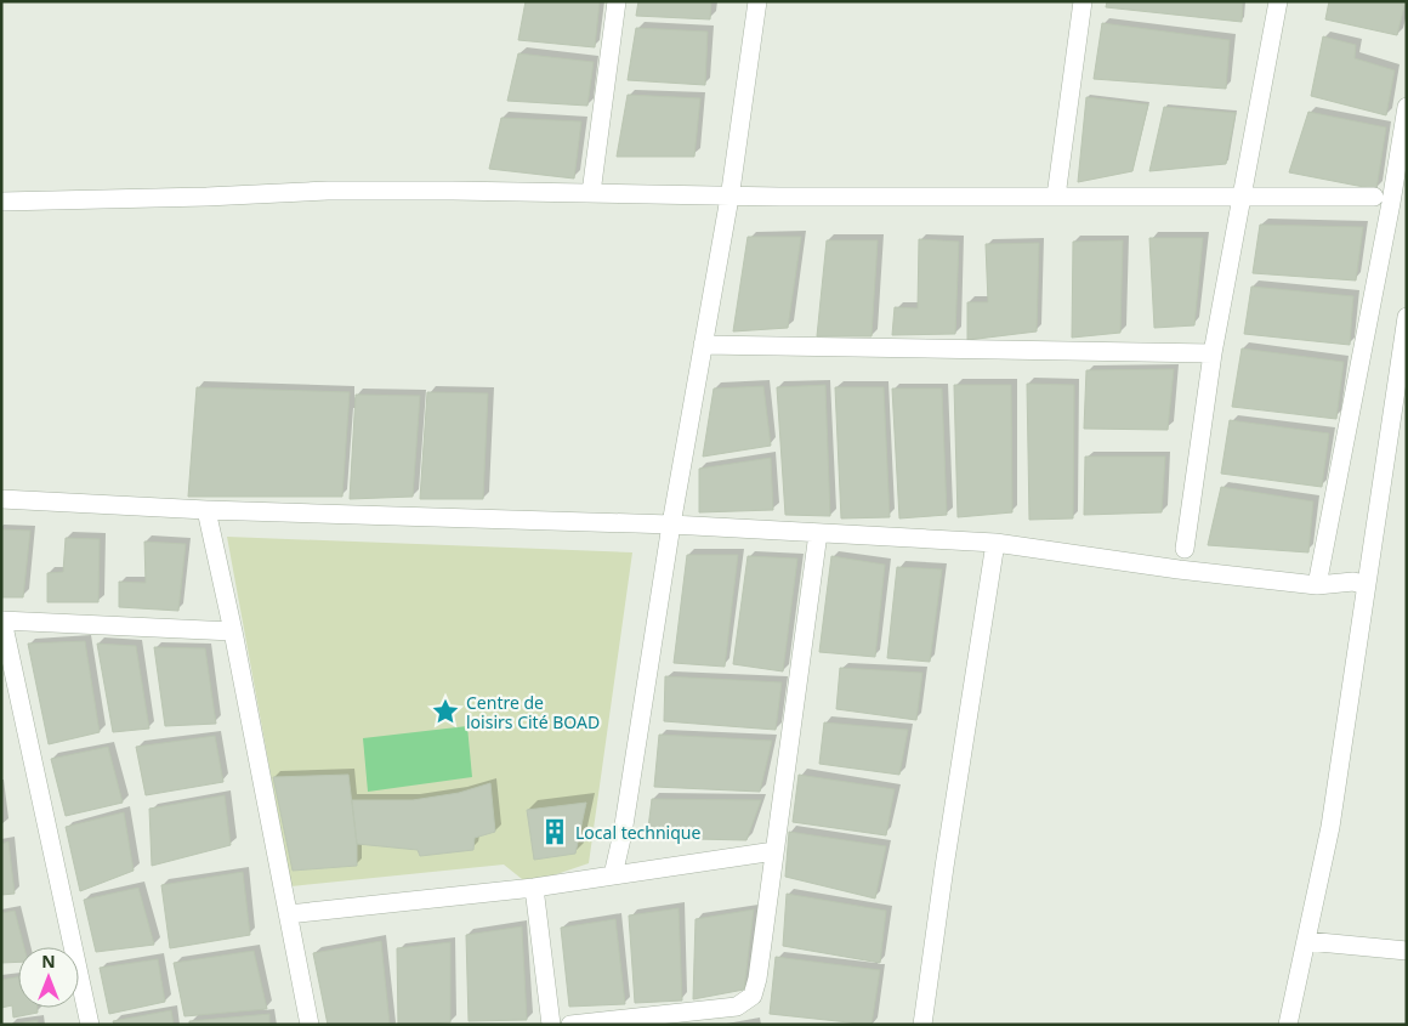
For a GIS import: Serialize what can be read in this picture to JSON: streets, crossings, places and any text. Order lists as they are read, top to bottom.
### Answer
{
  "places": {
    "place": ["Centre de loisirs Cité BOAD"],
    "building": ["Local technique"]
  },
  "north": "top"
}
